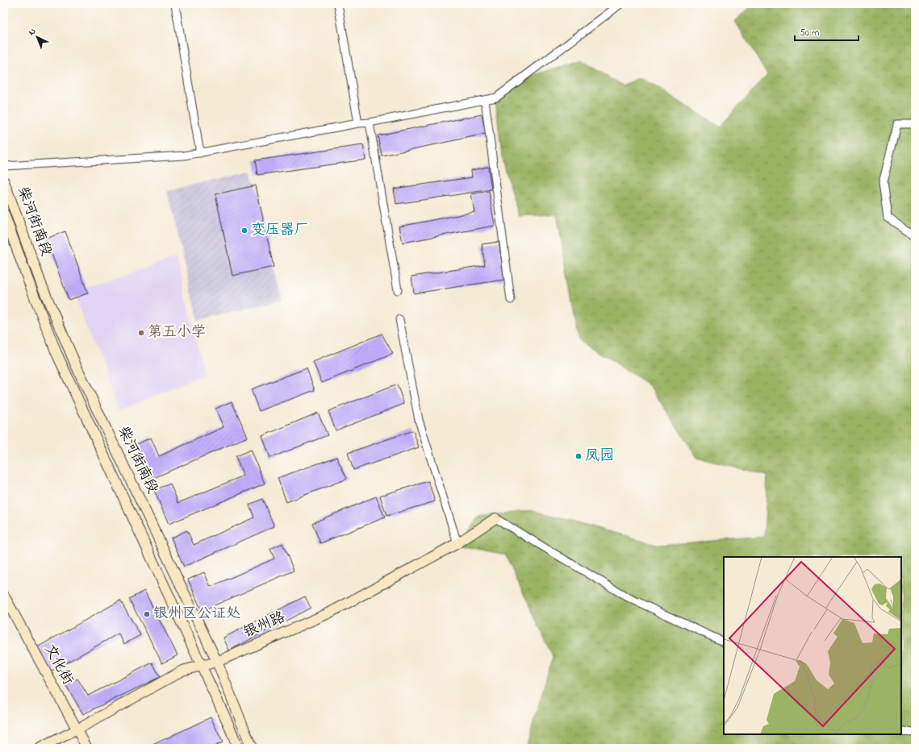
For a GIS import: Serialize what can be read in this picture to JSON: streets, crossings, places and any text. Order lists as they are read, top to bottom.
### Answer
{
  "streets": {
    "main road": ["柴河街南段", "银州路", "文化街"]
  },
  "crossings": [
    ["柴河街南段", "银州路"],
    ["银州路", "文化街"]
  ],
  "places": [
    "变压器厂",
    "第五小学",
    "凤园",
    "银州区公证处"
  ],
  "scale_bar": "50 m",
  "north": "top left"
}
